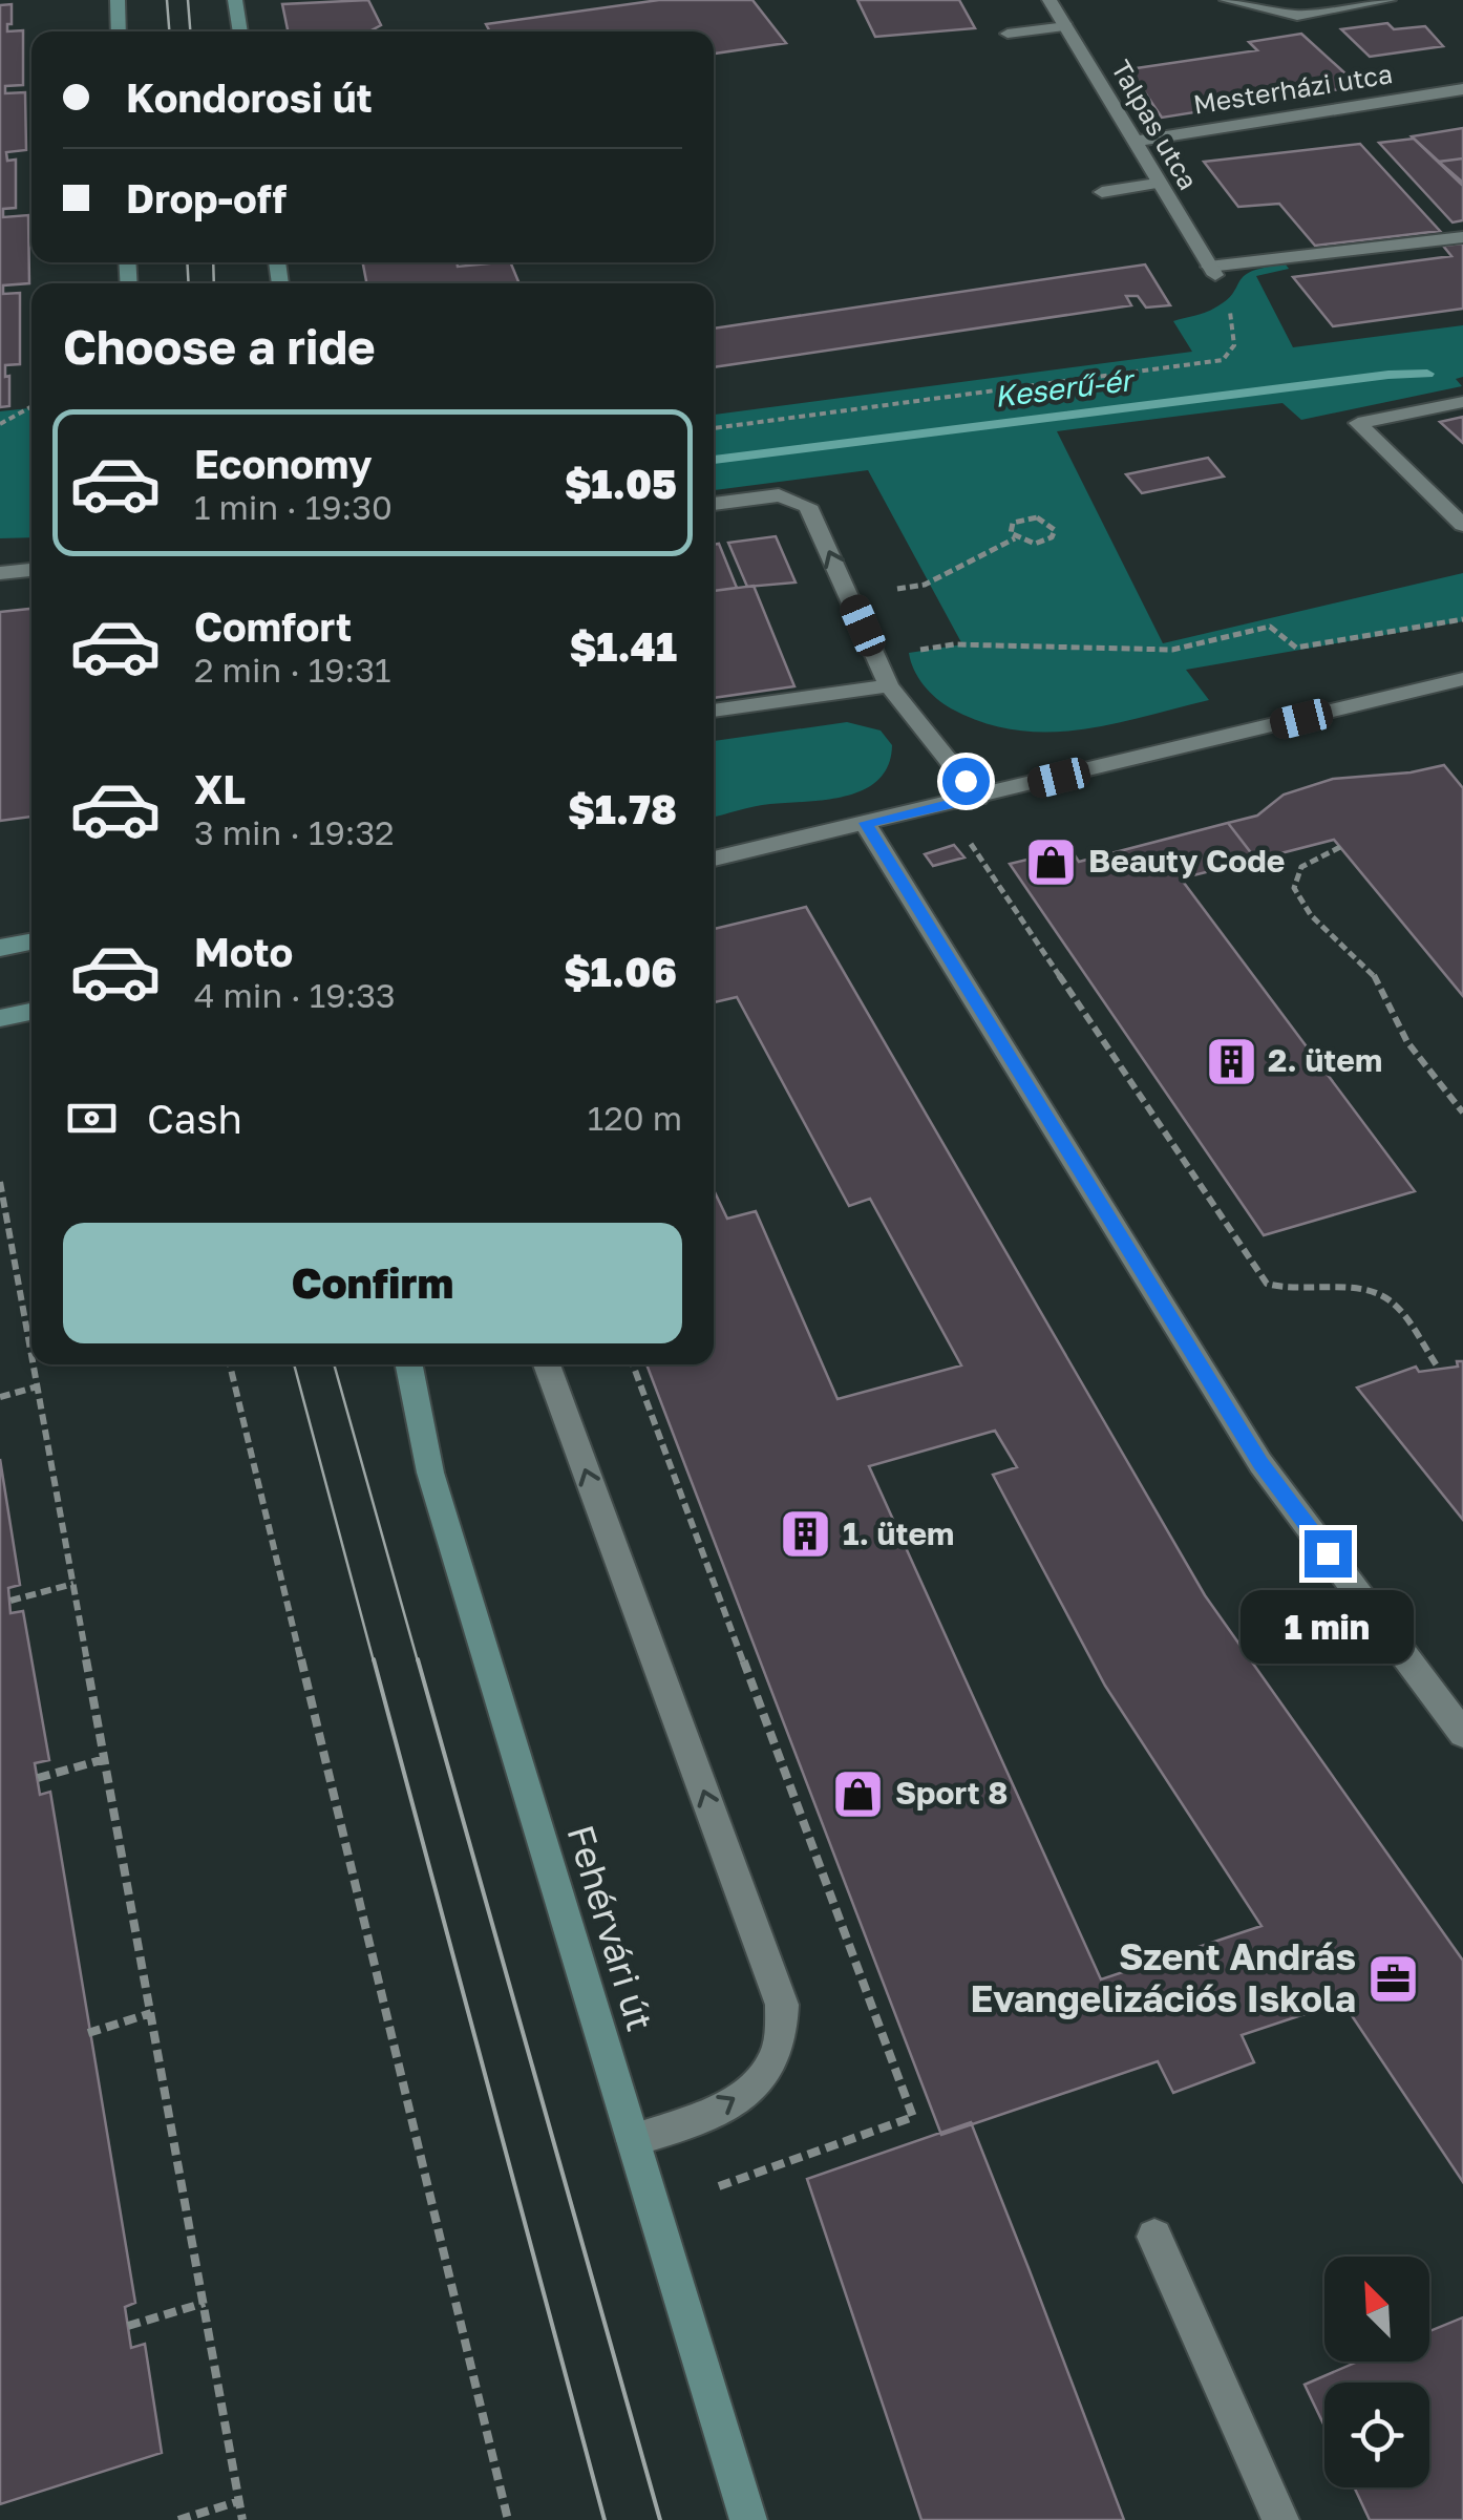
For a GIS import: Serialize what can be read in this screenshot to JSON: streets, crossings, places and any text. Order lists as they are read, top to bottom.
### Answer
{
  "streets": {
    "street": ["Mesterházi utca", "Talpas utca", "Fehérvári út"]
  },
  "crossings": [
    ["Mesterházi utca", "Talpas utca"]
  ],
  "water": ["Keserű-ér"],
  "places": {
    "shop": ["Beauty Code", "Sport 8"],
    "building": ["2. ütem", "1. ütem"],
    "office": ["Szent András Evangelizációs Iskola"]
  },
  "north": "top left",
  "page": {
    "banner": ["Kondorosi út", "Drop-off"],
    "heading": "Choose a ride",
    "list": [
      {
        "name": "Economy",
        "note": "1 min · 19:30",
        "value": "$1.05"
      },
      {
        "name": "Comfort",
        "note": "2 min · 19:31",
        "value": "$1.41"
      },
      {
        "name": "XL",
        "note": "3 min · 19:32",
        "value": "$1.78"
      },
      {
        "name": "Moto",
        "note": "4 min · 19:33",
        "value": "$1.06"
      }
    ],
    "pay": ["Cash", "120 m"],
    "buttons": "Confirm",
    "bubble": "1 min"
  }
}
